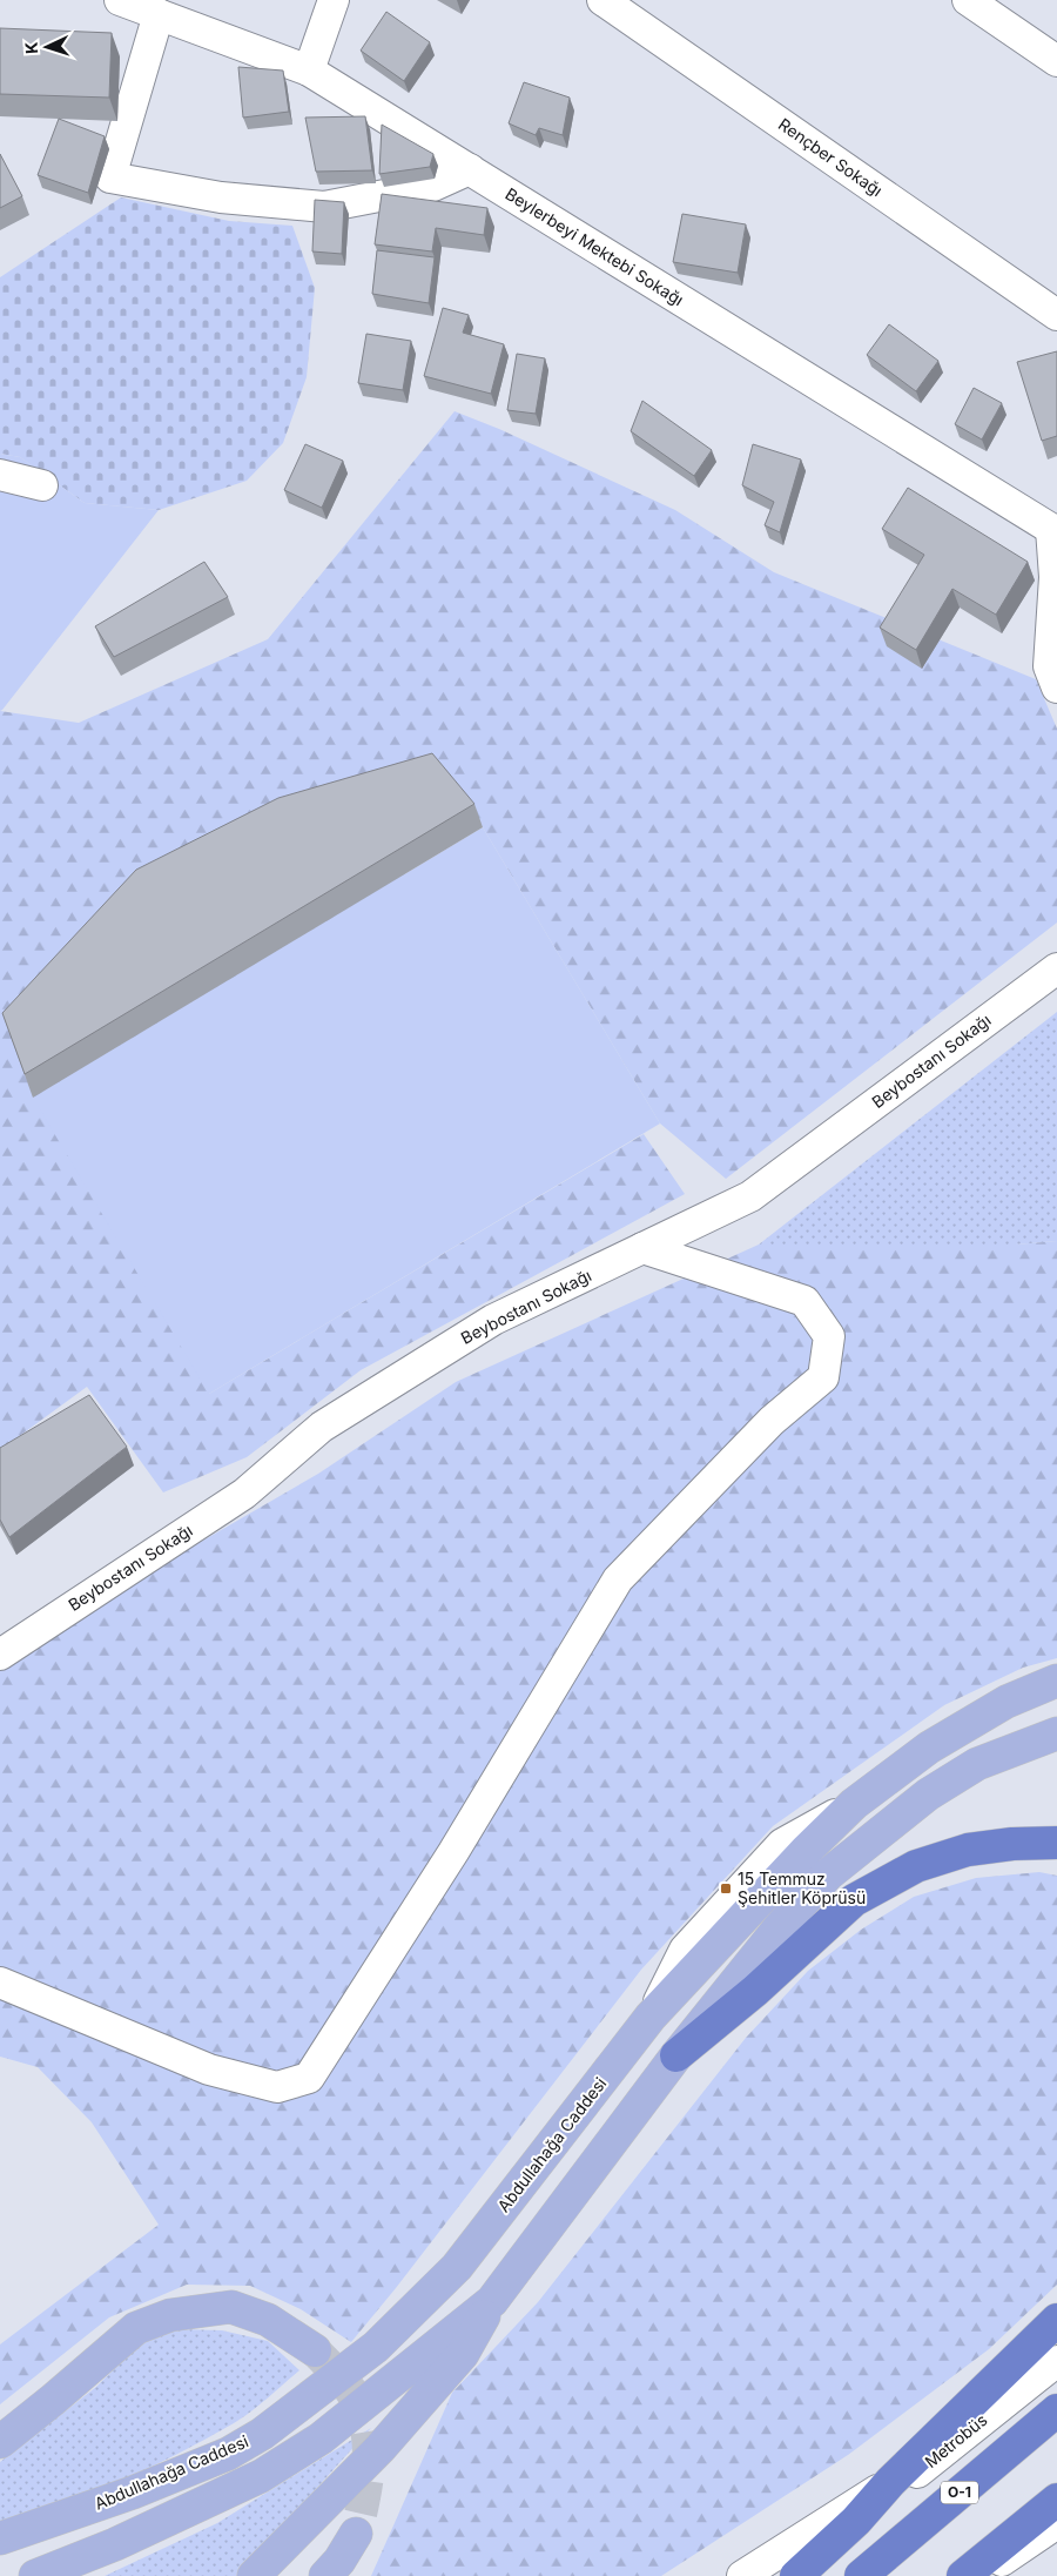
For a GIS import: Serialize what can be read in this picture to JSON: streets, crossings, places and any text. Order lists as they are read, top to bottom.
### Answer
{
  "streets": {
    "highway": ["O-1"],
    "main road": ["Abdullahağa Caddesi"],
    "street": [
      "Rençber Sokağı",
      "Beylerbeyi Mektebi Sokağı",
      "Beybostanı Sokağı",
      "Metrobüs"
    ]
  },
  "places": {
    "transit": ["15 Temmuz Şehitler Köprüsü"]
  },
  "north": "left"
}
